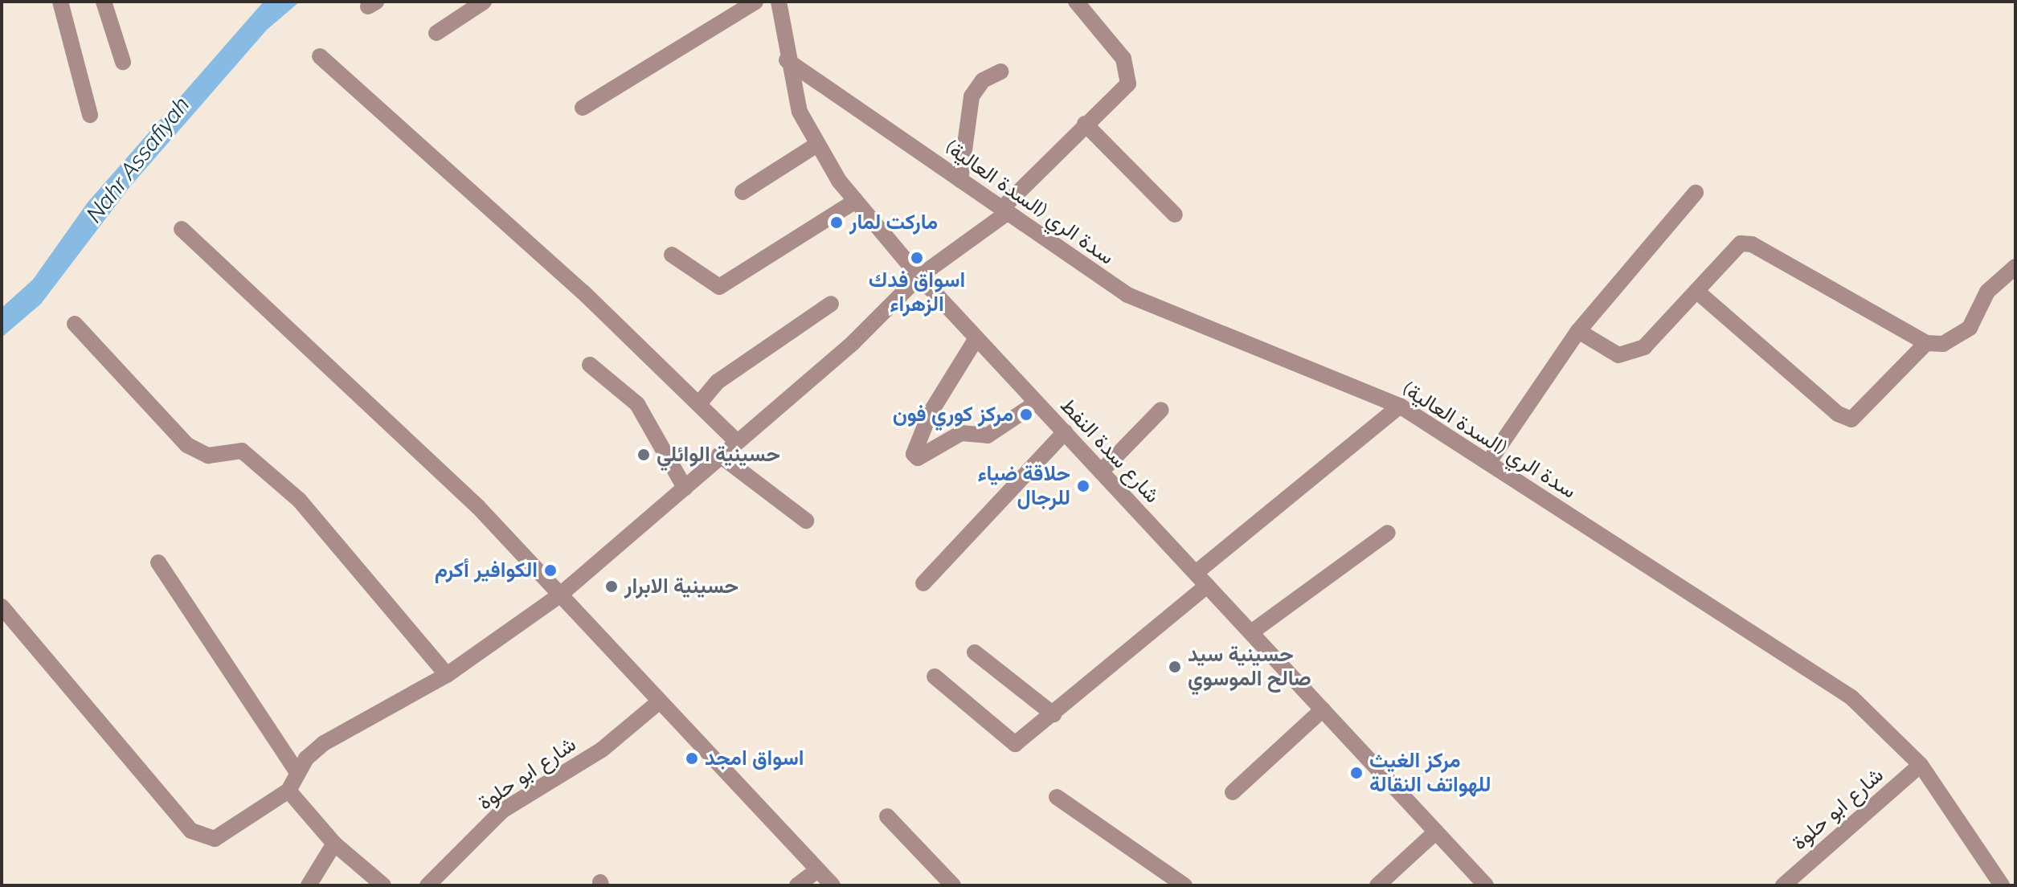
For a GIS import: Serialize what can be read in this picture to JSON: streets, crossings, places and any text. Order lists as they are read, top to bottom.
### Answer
{
  "streets": {
    "street": ["سدة الري (السدة العالية)", "شارع سدة النفط", "شارع ابو حلوة"]
  },
  "crossings": [
    ["سدة الري (السدة العالية)", "شارع سدة النفط"],
    ["سدة الري (السدة العالية)", "شارع ابو حلوة"]
  ],
  "water": ["Nahr Assafiyah"],
  "places": [
    "ماركت لمار",
    "اسواق فدك الزهراء",
    "مركز كوري فون",
    "حسينية الوائلي",
    "حلاقة ضياء للرجال",
    "الكوافير أكرم",
    "حسينية الابرار",
    "حسينية سيد صالح الموسوي",
    "اسواق امجد",
    "مركز الغيث للهواتف النقالة"
  ]
}
